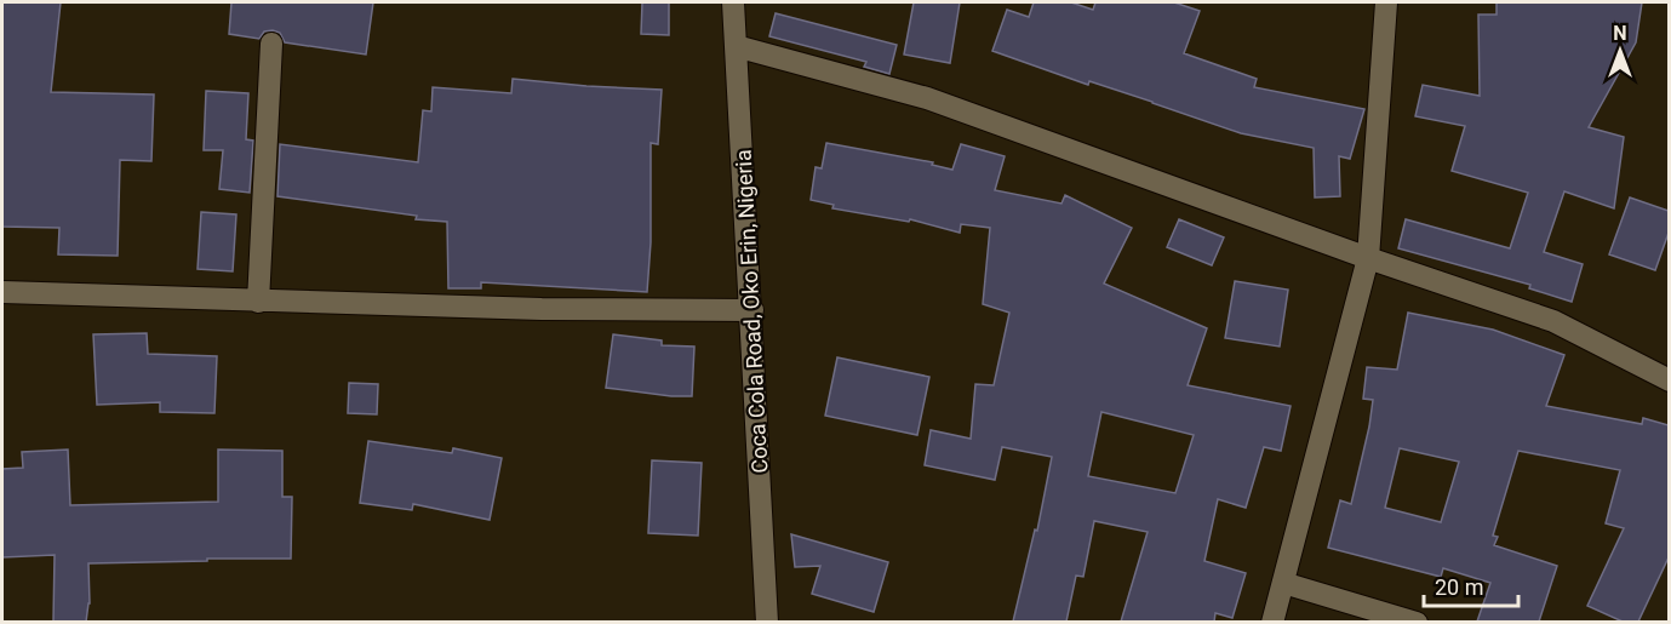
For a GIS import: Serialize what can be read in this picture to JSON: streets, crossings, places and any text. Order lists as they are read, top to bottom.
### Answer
{
  "streets": {
    "street": ["Coca Cola Road, Oko Erin, Nigeria"]
  },
  "scale_bar": "20 m",
  "north": "top"
}
